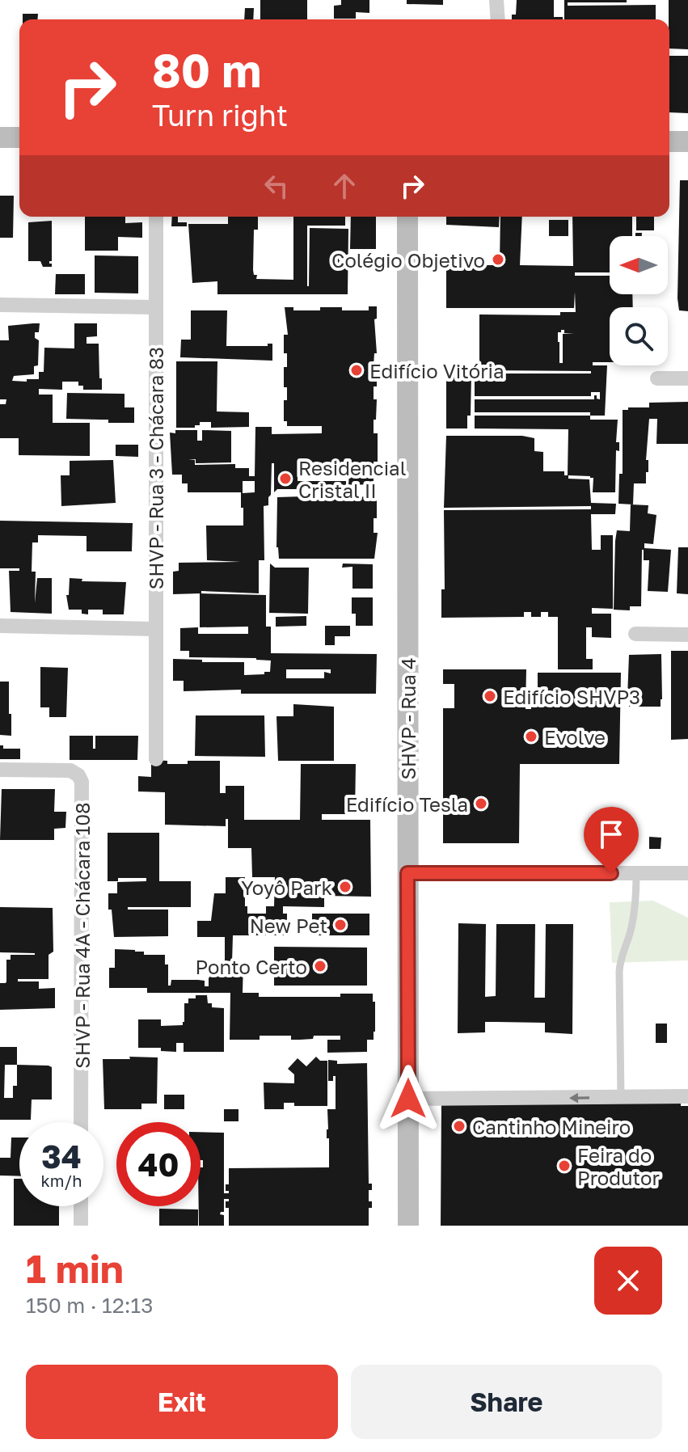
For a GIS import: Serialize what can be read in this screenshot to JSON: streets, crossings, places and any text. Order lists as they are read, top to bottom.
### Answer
{
  "streets": {
    "street": ["SHVP - Rua 3 - Chácara 83", "SHVP - Rua 4", "SHVP - Rua 4A - Chácara 108"]
  },
  "places": [
    "Colégio Objetivo",
    "Edifício Vitória",
    "Residencial Cristal II",
    "Edifício SHVP3",
    "Evolve",
    "Edifício Tesla",
    "Yoyô Park",
    "New Pet",
    "Ponto Certo",
    "Cantinho Mineiro",
    "Feira do Produtor"
  ],
  "north": "left",
  "page": {
    "turn": ["80 m", "Turn right"],
    "speed": "34 km/h",
    "limit": "40",
    "heading": ["1 min", "150 m · 12:13"],
    "buttons": ["Exit", "Share"]
  }
}
